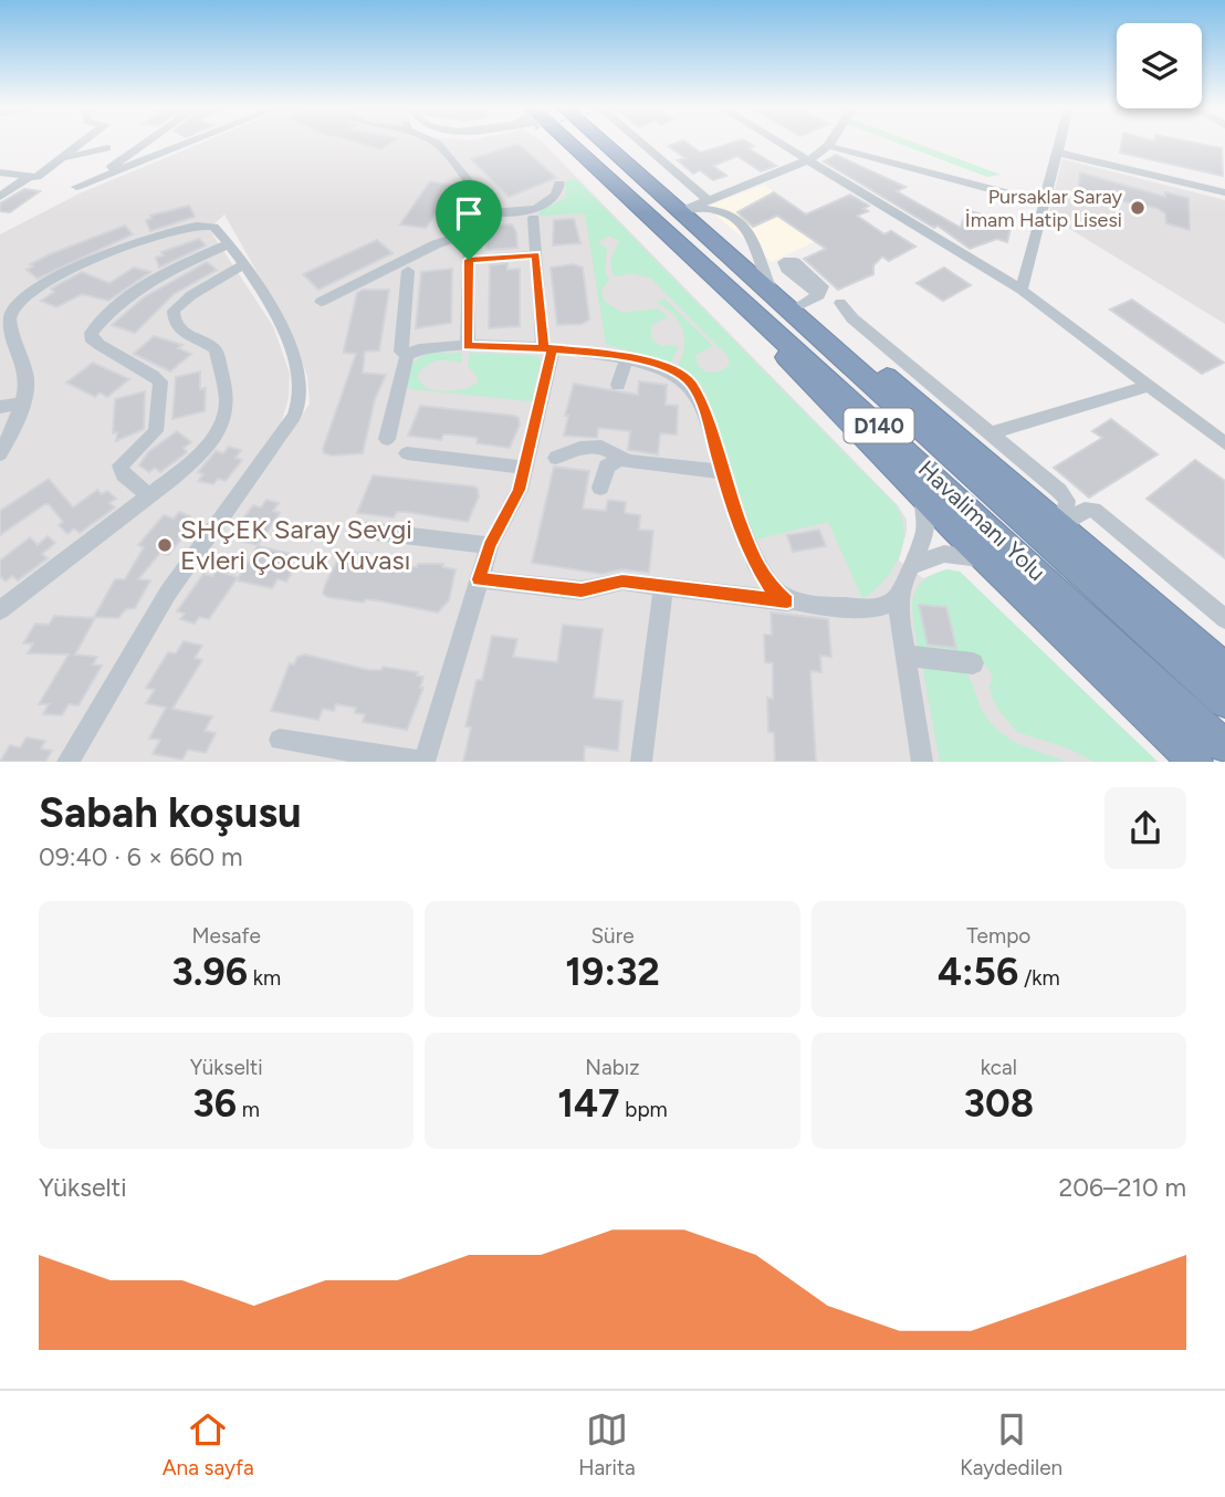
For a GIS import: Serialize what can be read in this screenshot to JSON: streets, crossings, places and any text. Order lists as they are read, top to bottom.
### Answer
{
  "streets": {
    "highway": ["D140", "Havalimanı Yolu"]
  },
  "places": ["Pursaklar Saray İmam Hatip Lisesi", "SHÇEK Saray Sevgi Evleri Çocuk Yuvası"],
  "page": {
    "heading": ["Sabah koşusu", "09:40 · 6 × 660 m"],
    "stats": [
      ["Mesafe", "3.96 km"],
      ["Süre", "19:32"],
      ["Tempo", "4:56 /km"],
      ["Yükselti", "36 m"],
      ["Nabız", "147 bpm"],
      ["kcal", "308"]
    ],
    "chart": ["Yükselti", "206–210 m"],
    "tabs": ["Ana sayfa", "Harita", "Kaydedilen"]
  }
}
